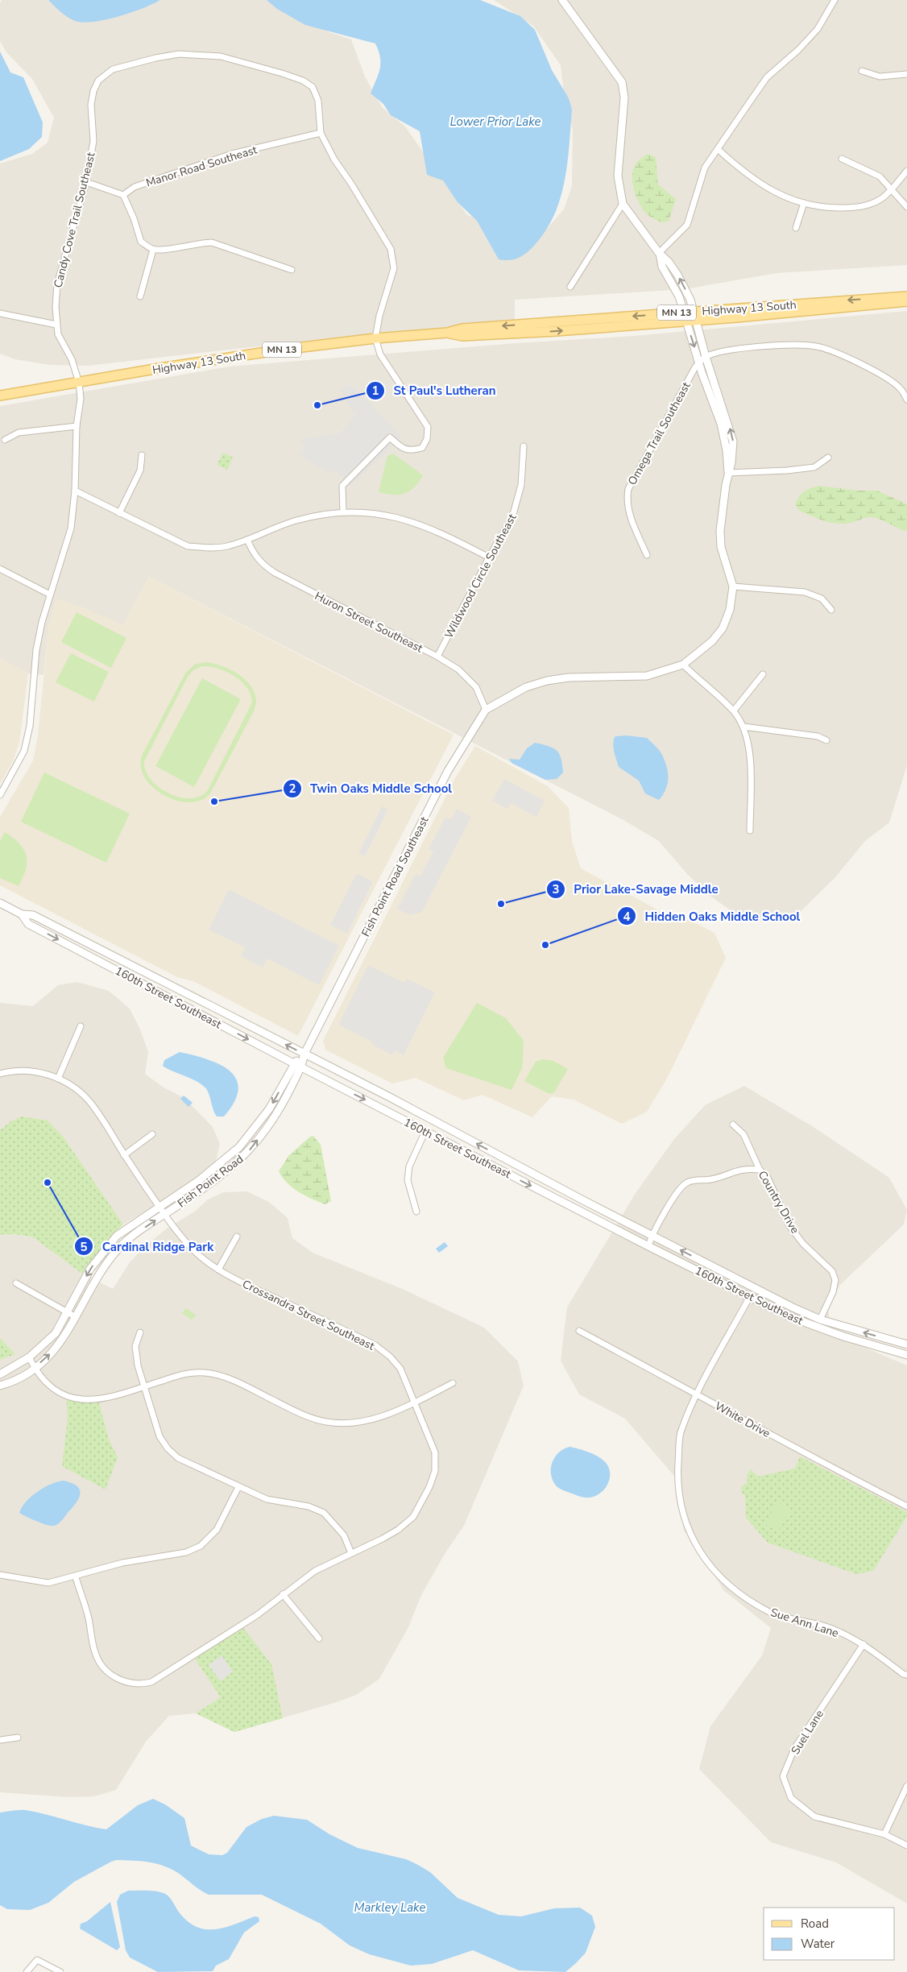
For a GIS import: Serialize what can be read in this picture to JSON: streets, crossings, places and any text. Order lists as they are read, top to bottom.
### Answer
{
  "streets": {
    "main road": ["Highway 13 South", "MN 13"],
    "street": [
      "Manor Road Southeast",
      "Candy Cove Trail Southeast",
      "Omega Trail Southeast",
      "Wildwood Circle Southeast",
      "Huron Street Southeast",
      "Fish Point Road Southeast",
      "160th Street Southeast",
      "Fish Point Road",
      "Country Drive",
      "Crossandra Street Southeast",
      "White Drive",
      "Sue Ann Lane",
      "Suel Lane"
    ]
  },
  "crossings": [
    ["Manor Road Southeast", "Candy Cove Trail Southeast"],
    ["Candy Cove Trail Southeast", "Highway 13 South"],
    ["Highway 13 South", "Fish Point Road Southeast"],
    ["Omega Trail Southeast", "Fish Point Road Southeast"],
    ["Wildwood Circle Southeast", "Huron Street Southeast"],
    ["Huron Street Southeast", "Fish Point Road Southeast"],
    ["Fish Point Road Southeast", "160th Street Southeast"],
    ["Fish Point Road Southeast", "Fish Point Road"],
    ["160th Street Southeast", "Fish Point Road"],
    ["160th Street Southeast", "Country Drive"],
    ["160th Street Southeast", "Sue Ann Lane"],
    ["Fish Point Road", "Crossandra Street Southeast"],
    ["White Drive", "Sue Ann Lane"],
    ["Sue Ann Lane", "Suel Lane"]
  ],
  "water": ["Lower Prior Lake", "Markley Lake"],
  "places": [
    "St Paul's Lutheran",
    "Twin Oaks Middle School",
    "Prior Lake-Savage Middle",
    "Hidden Oaks Middle School",
    "Cardinal Ridge Park"
  ],
  "legend": ["Road", "Water"]
}
